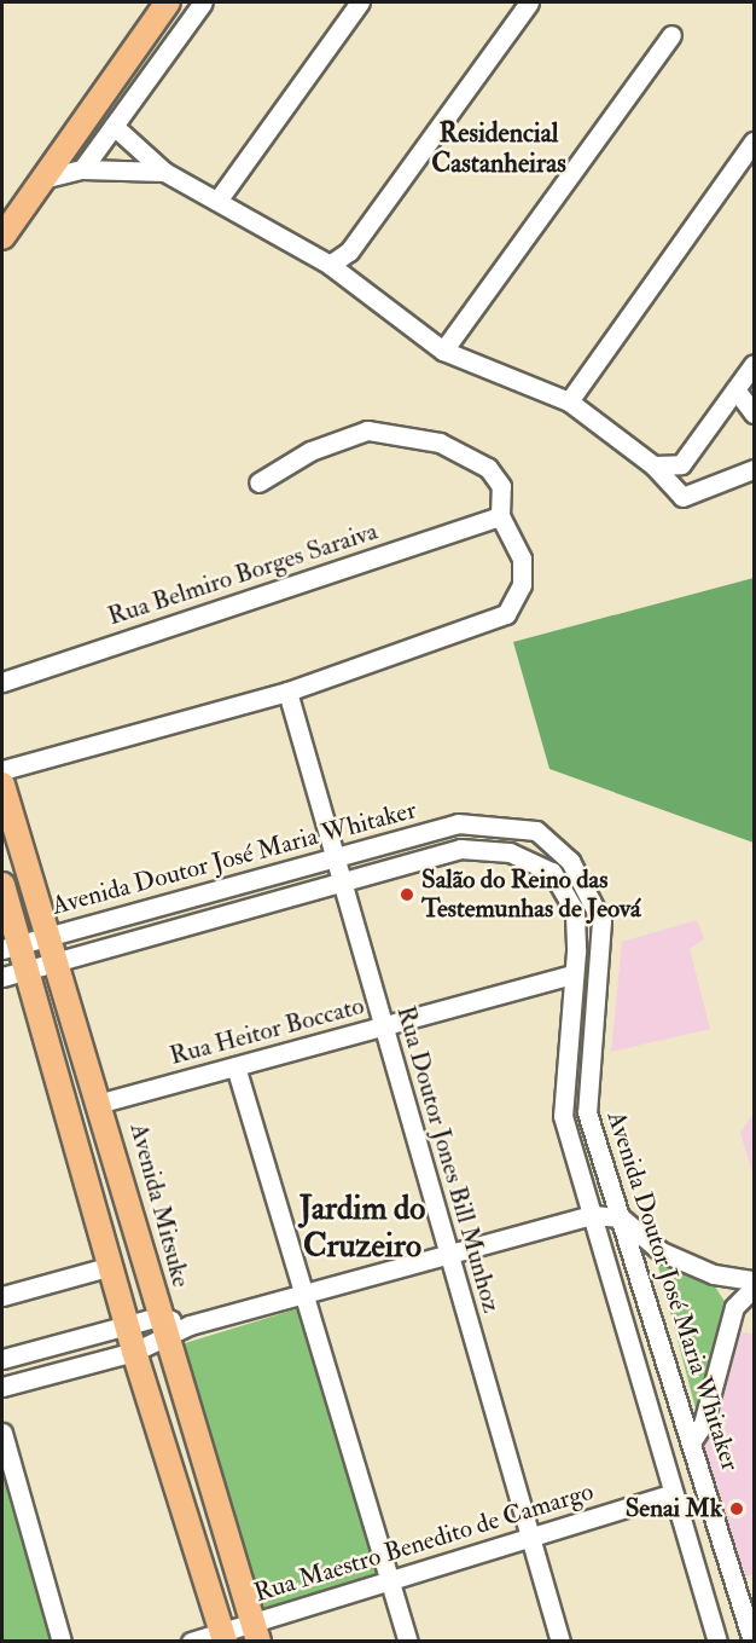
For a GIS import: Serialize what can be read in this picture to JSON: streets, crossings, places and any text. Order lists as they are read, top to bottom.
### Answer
{
  "streets": {
    "main road": ["Avenida Mitsuke"],
    "street": [
      "Rua Belmiro Borges Saraiva",
      "Avenida Doutor José Maria Whitaker",
      "Rua Heitor Boccato",
      "Rua Doutor Jones Bill Munhoz",
      "Rua Maestro Benedito de Camargo"
    ]
  },
  "crossings": [
    ["Avenida Doutor José Maria Whitaker", "Rua Heitor Boccato"],
    ["Avenida Doutor José Maria Whitaker", "Rua Doutor Jones Bill Munhoz"],
    ["Avenida Doutor José Maria Whitaker", "Avenida Mitsuke"],
    ["Avenida Doutor José Maria Whitaker", "Rua Maestro Benedito de Camargo"],
    ["Rua Heitor Boccato", "Rua Doutor Jones Bill Munhoz"],
    ["Rua Heitor Boccato", "Avenida Mitsuke"],
    ["Rua Doutor Jones Bill Munhoz", "Rua Maestro Benedito de Camargo"],
    ["Avenida Mitsuke", "Rua Maestro Benedito de Camargo"]
  ],
  "districts": ["Residencial Castanheiras", "Jardim do Cruzeiro"],
  "places": ["Salão do Reino das Testemunhas de Jeová", "Senai Mk"]
}
